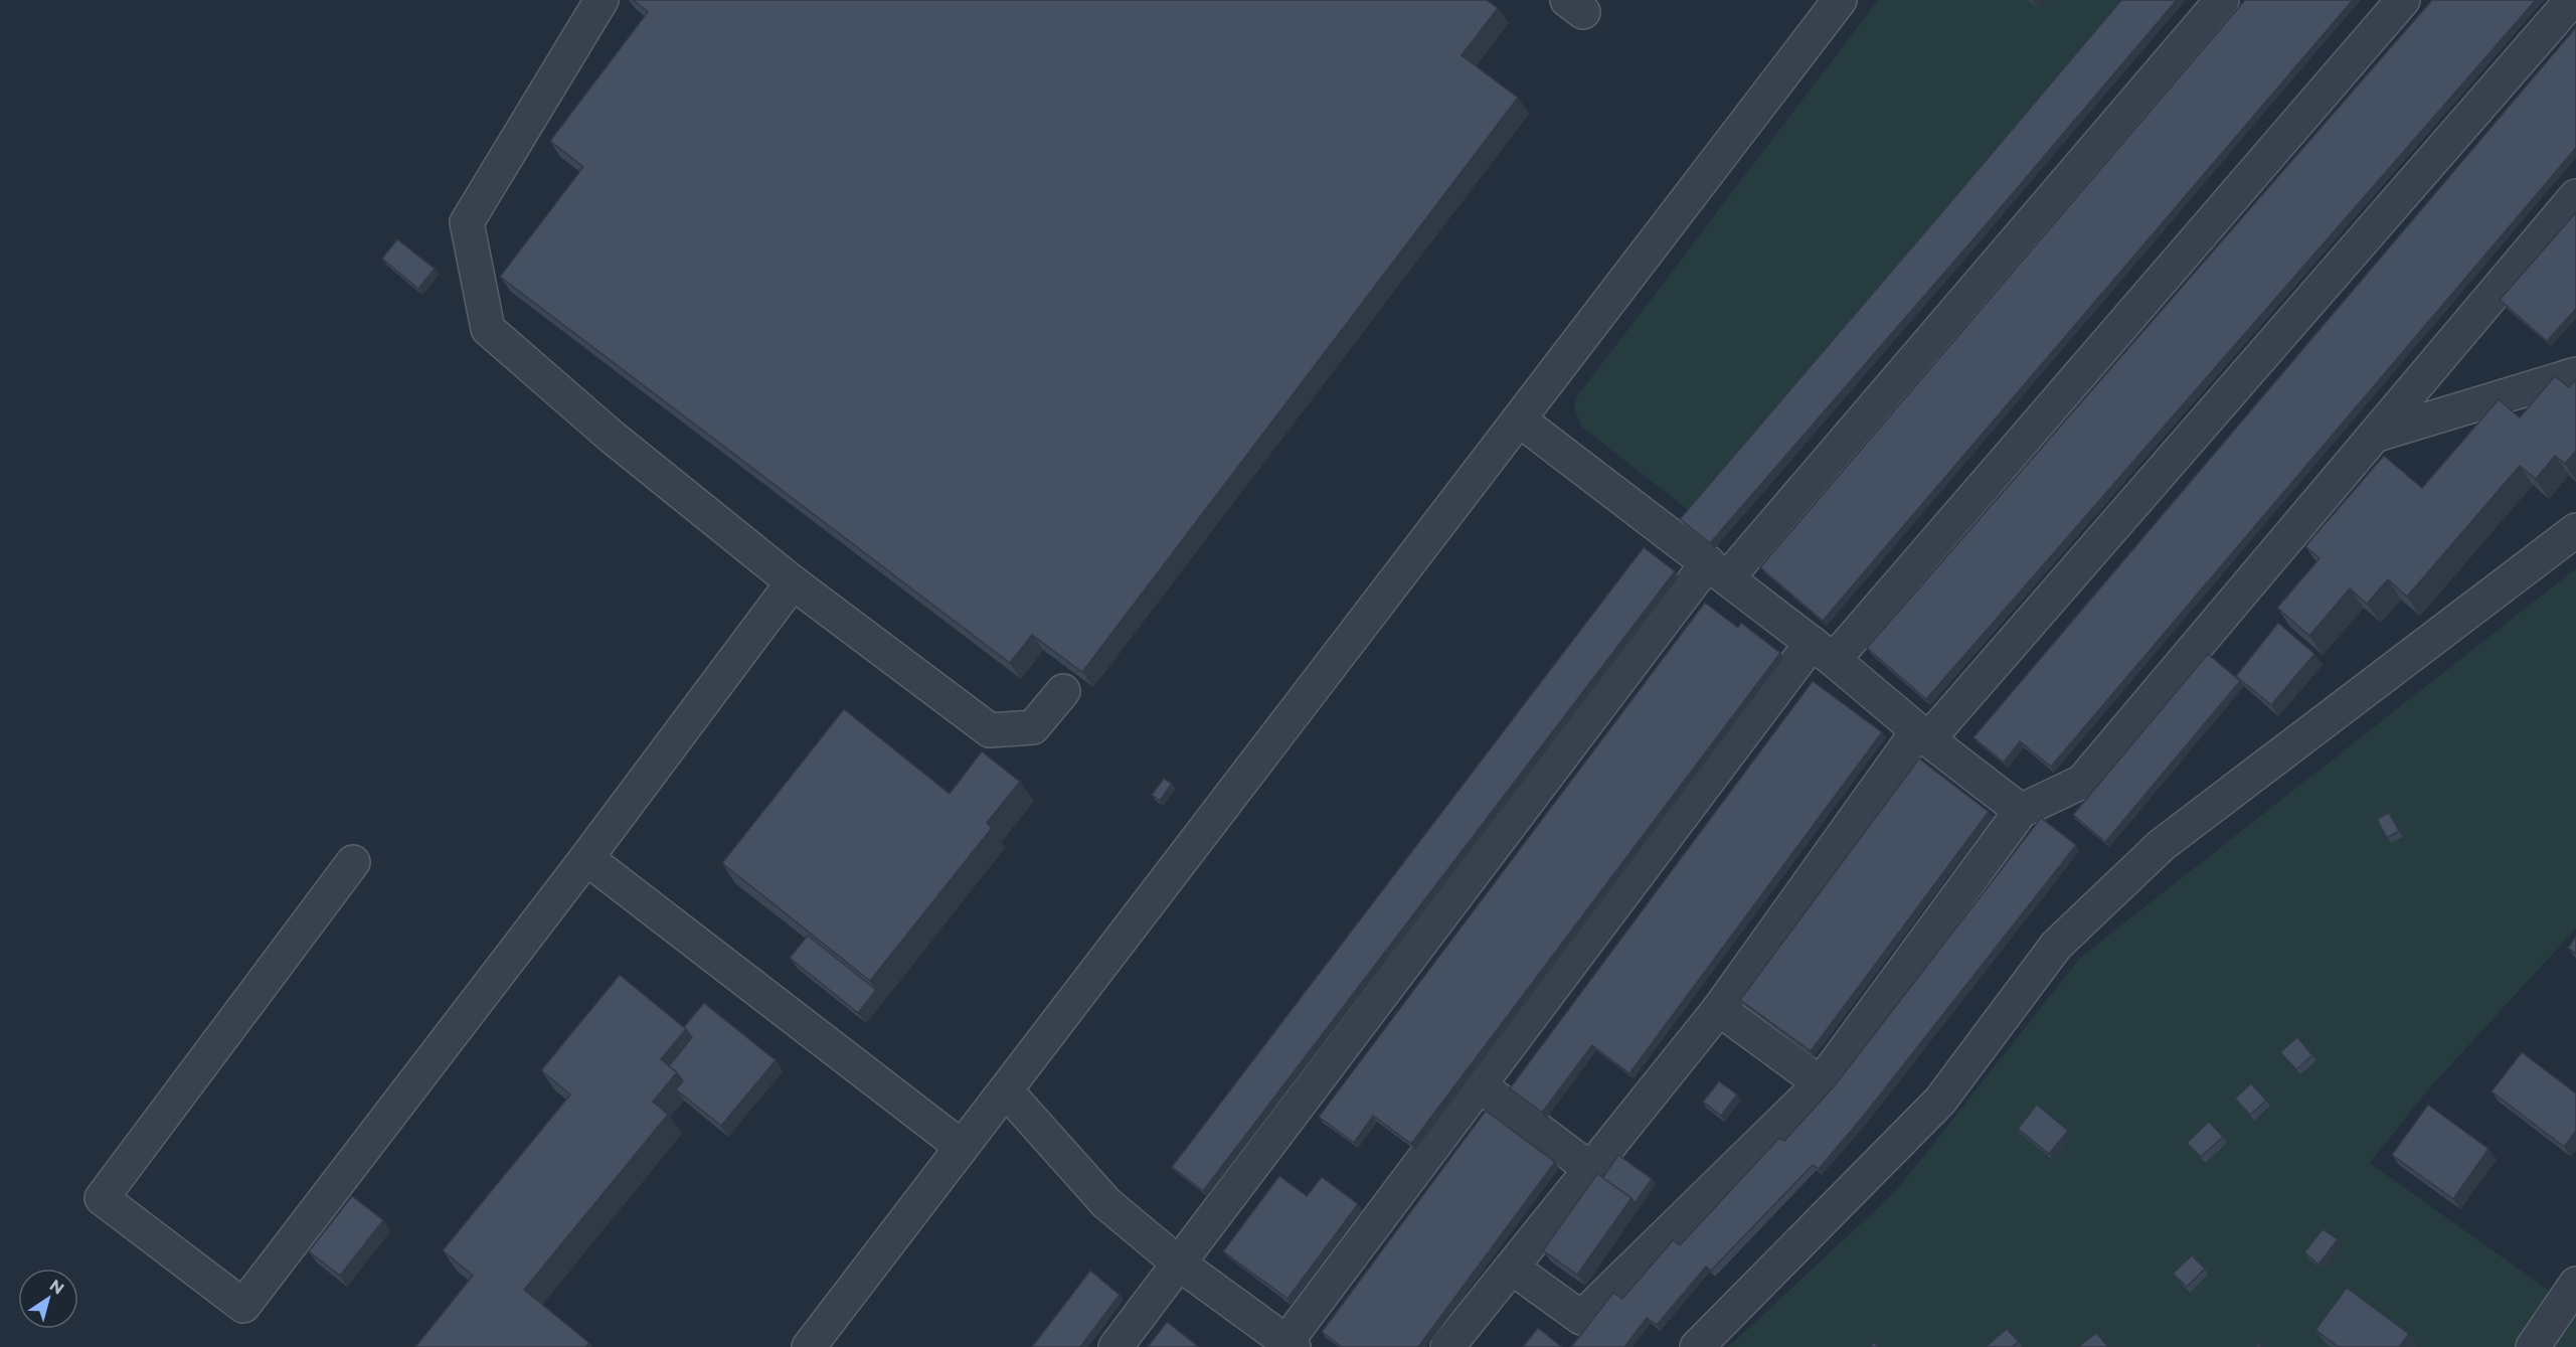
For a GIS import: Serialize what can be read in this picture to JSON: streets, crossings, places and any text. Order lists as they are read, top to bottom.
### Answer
{
  "north": "top right"
}
